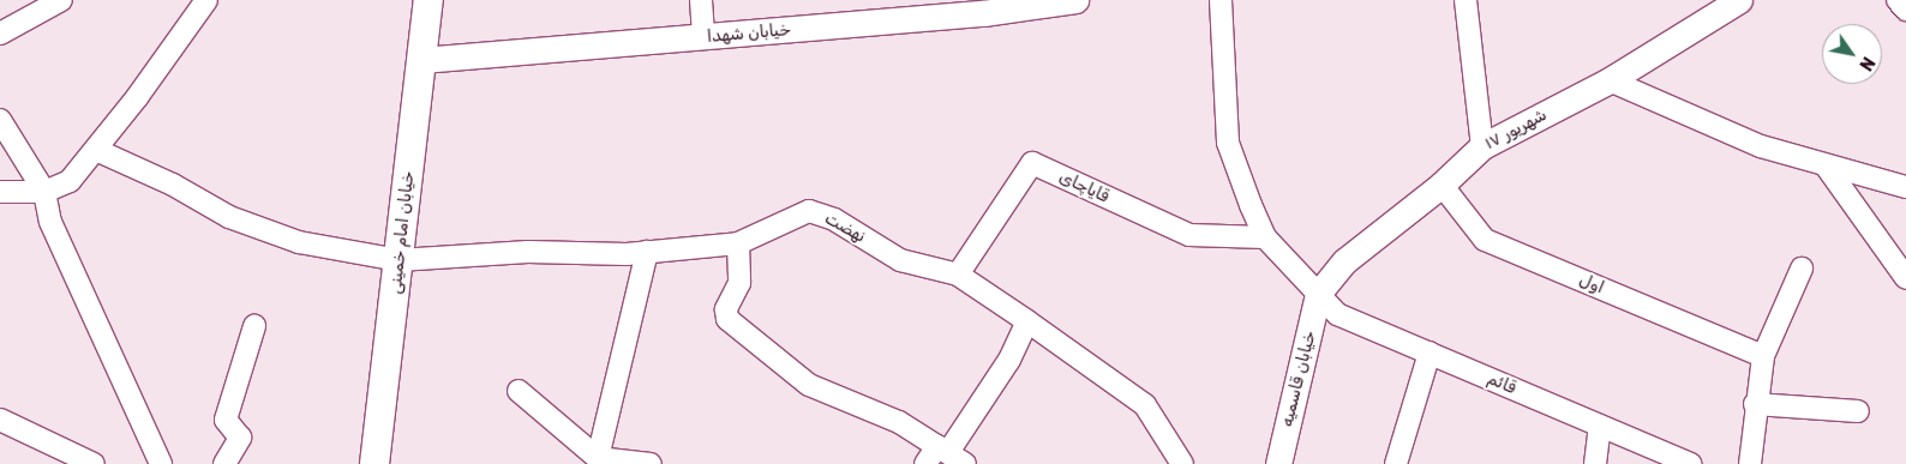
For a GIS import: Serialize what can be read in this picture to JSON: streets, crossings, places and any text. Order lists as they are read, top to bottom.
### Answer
{
  "streets": {
    "main road": ["خیابان امام خمینی"],
    "street": [
      "خیابان شهدا",
      "۱۷ شهریور",
      "قایاچای",
      "نهضت",
      "اول",
      "خیابان قاسمیه",
      "قائم"
    ]
  },
  "crossings": [
    ["خیابان شهدا", "خیابان امام خمینی"],
    ["۱۷ شهریور", "اول"],
    ["۱۷ شهریور", "خیابان قاسمیه"],
    ["۱۷ شهریور", "قائم"],
    ["قایاچای", "نهضت"],
    ["قایاچای", "قائم"],
    ["نهضت", "خیابان امام خمینی"],
    ["خیابان قاسمیه", "قائم"]
  ],
  "north": "bottom right"
}
